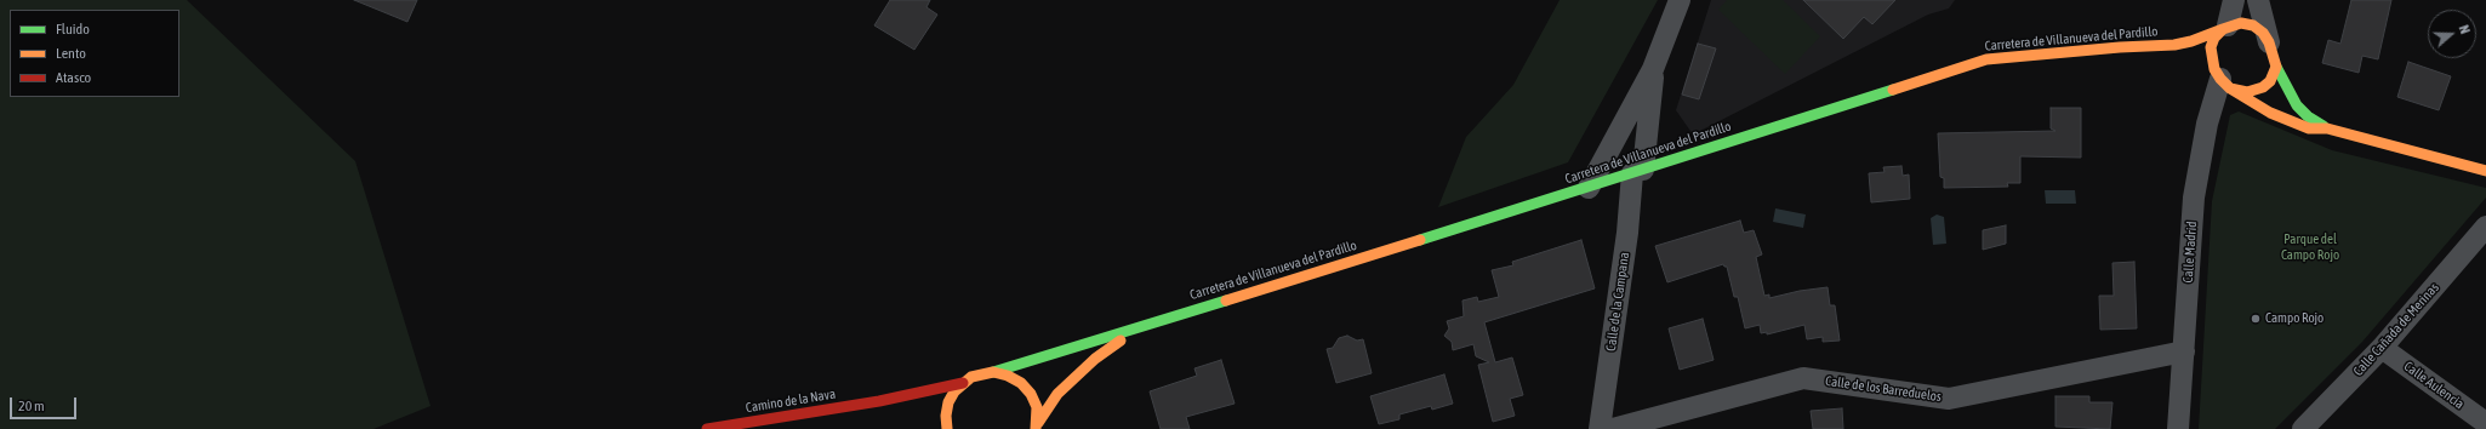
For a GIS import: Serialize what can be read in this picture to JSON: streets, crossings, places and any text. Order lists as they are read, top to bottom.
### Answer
{
  "streets": {
    "street": [
      "Carretera de Villanueva del Pardillo",
      "Calle Madrid",
      "Calle de la Campana",
      "Calle Cañada de Merinas",
      "Calle Aulencia",
      "Calle de los Barreduelos",
      "Camino de la Nava"
    ]
  },
  "crossings": [
    ["Carretera de Villanueva del Pardillo", "Calle Madrid"],
    ["Carretera de Villanueva del Pardillo", "Calle de la Campana"],
    ["Carretera de Villanueva del Pardillo", "Camino de la Nava"],
    ["Calle Madrid", "Calle de los Barreduelos"],
    ["Calle Cañada de Merinas", "Calle Aulencia"]
  ],
  "parks": ["Parque del Campo Rojo"],
  "places": ["Campo Rojo"],
  "legend": ["Fluido", "Lento", "Atasco"],
  "scale_bar": "20 m",
  "north": "right"
}
